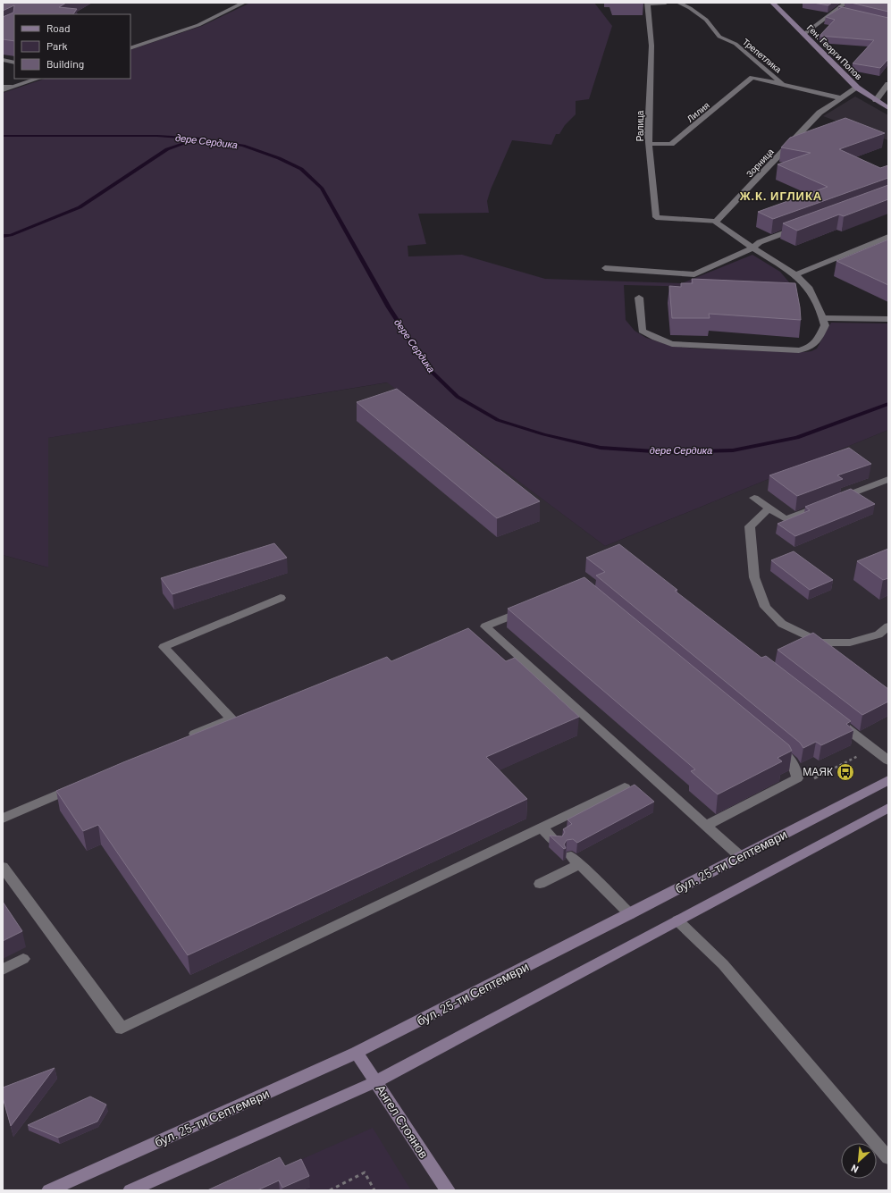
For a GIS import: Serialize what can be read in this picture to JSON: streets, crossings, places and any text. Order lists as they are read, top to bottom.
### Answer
{
  "streets": {
    "main road": ["Ген. Георги Попов", "бул. 25-ти Септември", "Ангел Стоянов"],
    "street": [
      "Трепетлика",
      "Лилия",
      "Ралица",
      "Зорница"
    ]
  },
  "crossings": [
    ["Ген. Георги Попов", "Зорница"],
    ["Трепетлика", "Лилия"],
    ["Трепетлика", "Зорница"],
    ["Лилия", "Ралица"],
    ["Ралица", "Зорница"],
    ["бул. 25-ти Септември", "Ангел Стоянов"]
  ],
  "districts": ["Ж.К. ИГЛИКА"],
  "water": ["дере Сердика"],
  "places": {
    "bus stop": ["МАЯК"]
  },
  "legend": ["Road", "Park", "Building"],
  "north": "bottom left"
}
